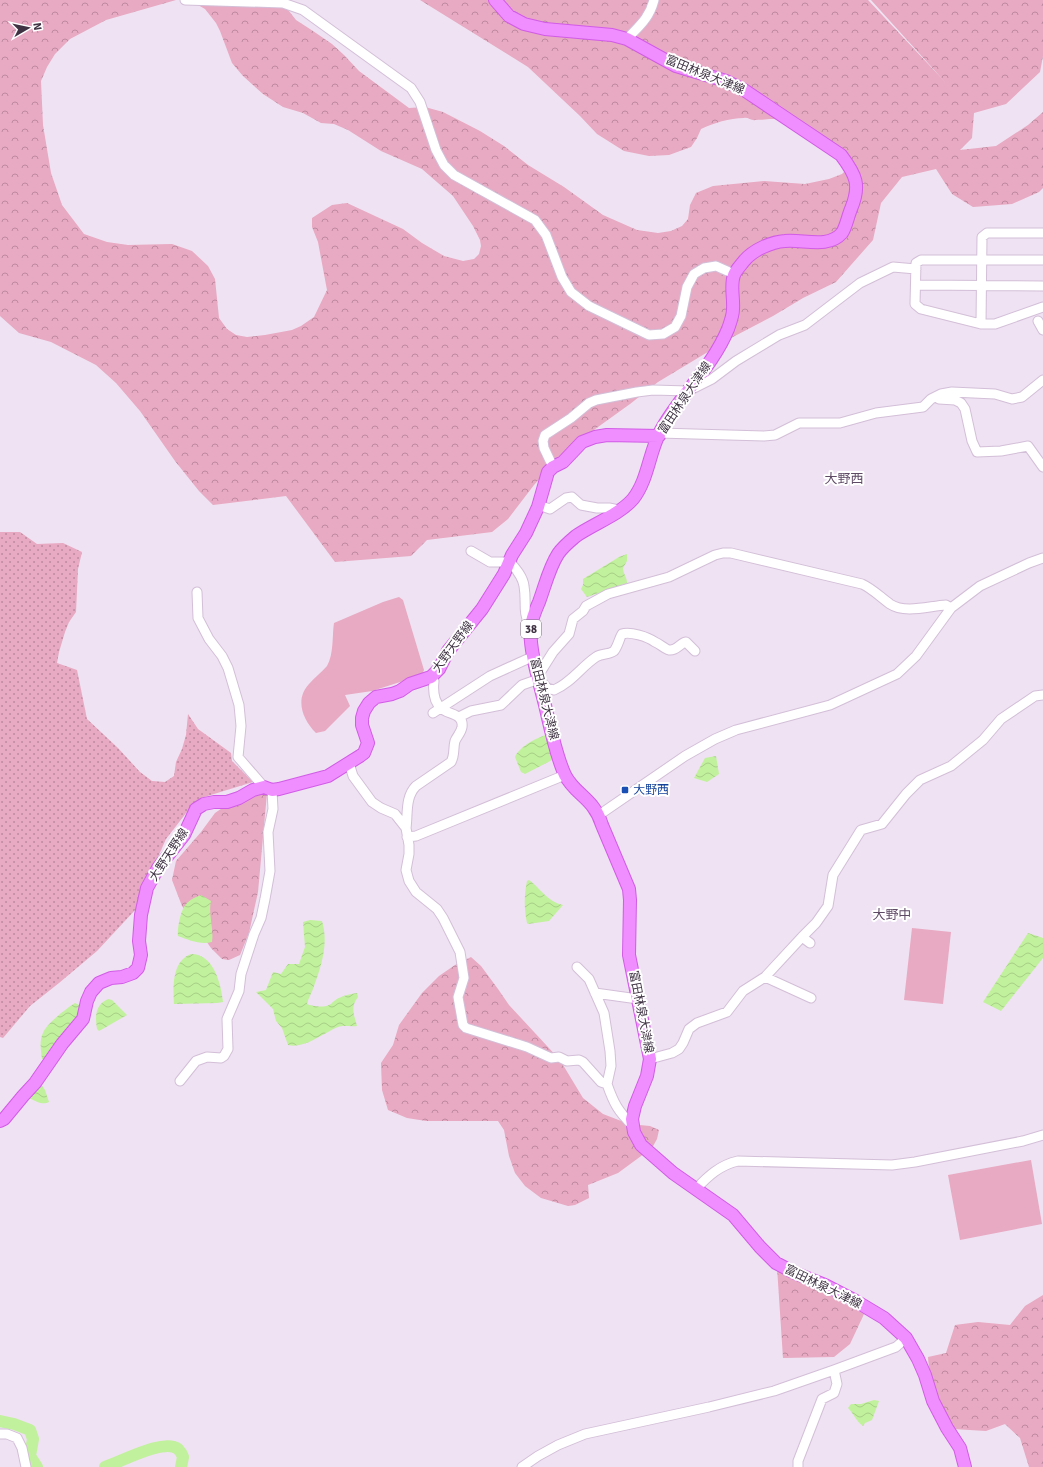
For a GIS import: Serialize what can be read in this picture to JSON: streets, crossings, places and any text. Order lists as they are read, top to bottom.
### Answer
{
  "streets": {
    "main road": ["富田林泉大津線", "38", "大野天野線"]
  },
  "crossings": [
    ["富田林泉大津線", "大野天野線"]
  ],
  "districts": ["大野西", "大野中"],
  "places": {
    "transit": ["大野西"]
  },
  "north": "right"
}
